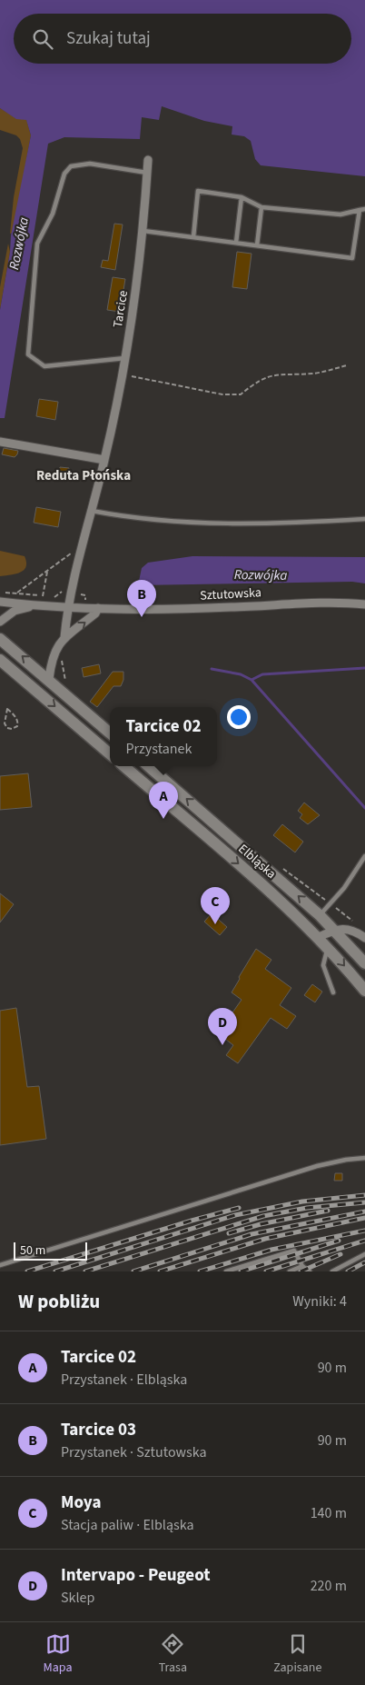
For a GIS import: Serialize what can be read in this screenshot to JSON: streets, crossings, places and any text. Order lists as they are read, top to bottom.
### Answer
{
  "streets": {
    "main road": ["Elbląska"],
    "street": ["Tarcice", "Sztutowska"]
  },
  "crossings": [
    ["Tarcice", "Sztutowska"]
  ],
  "districts": ["Reduta Płońska"],
  "water": ["Rozwójka"],
  "scale_bar": "50 m",
  "page": {
    "search": "Szukaj tutaj",
    "pins": [
      "B",
      "A",
      "C",
      "D"
    ],
    "popup": ["Tarcice 02", "Przystanek"],
    "scale": "50 m",
    "heading": ["W pobliżu", "Wyniki: 4"],
    "list": [
      {
        "mark": "A",
        "name": "Tarcice 02",
        "note": "Przystanek · Elbląska",
        "value": "90 m"
      },
      {
        "mark": "B",
        "name": "Tarcice 03",
        "note": "Przystanek · Sztutowska",
        "value": "90 m"
      },
      {
        "mark": "C",
        "name": "Moya",
        "note": "Stacja paliw · Elbląska",
        "value": "140 m"
      },
      {
        "mark": "D",
        "name": "Intervapo - Peugeot",
        "note": "Sklep",
        "value": "220 m"
      }
    ],
    "nav": ["Mapa", "Trasa", "Zapisane"]
  }
}
